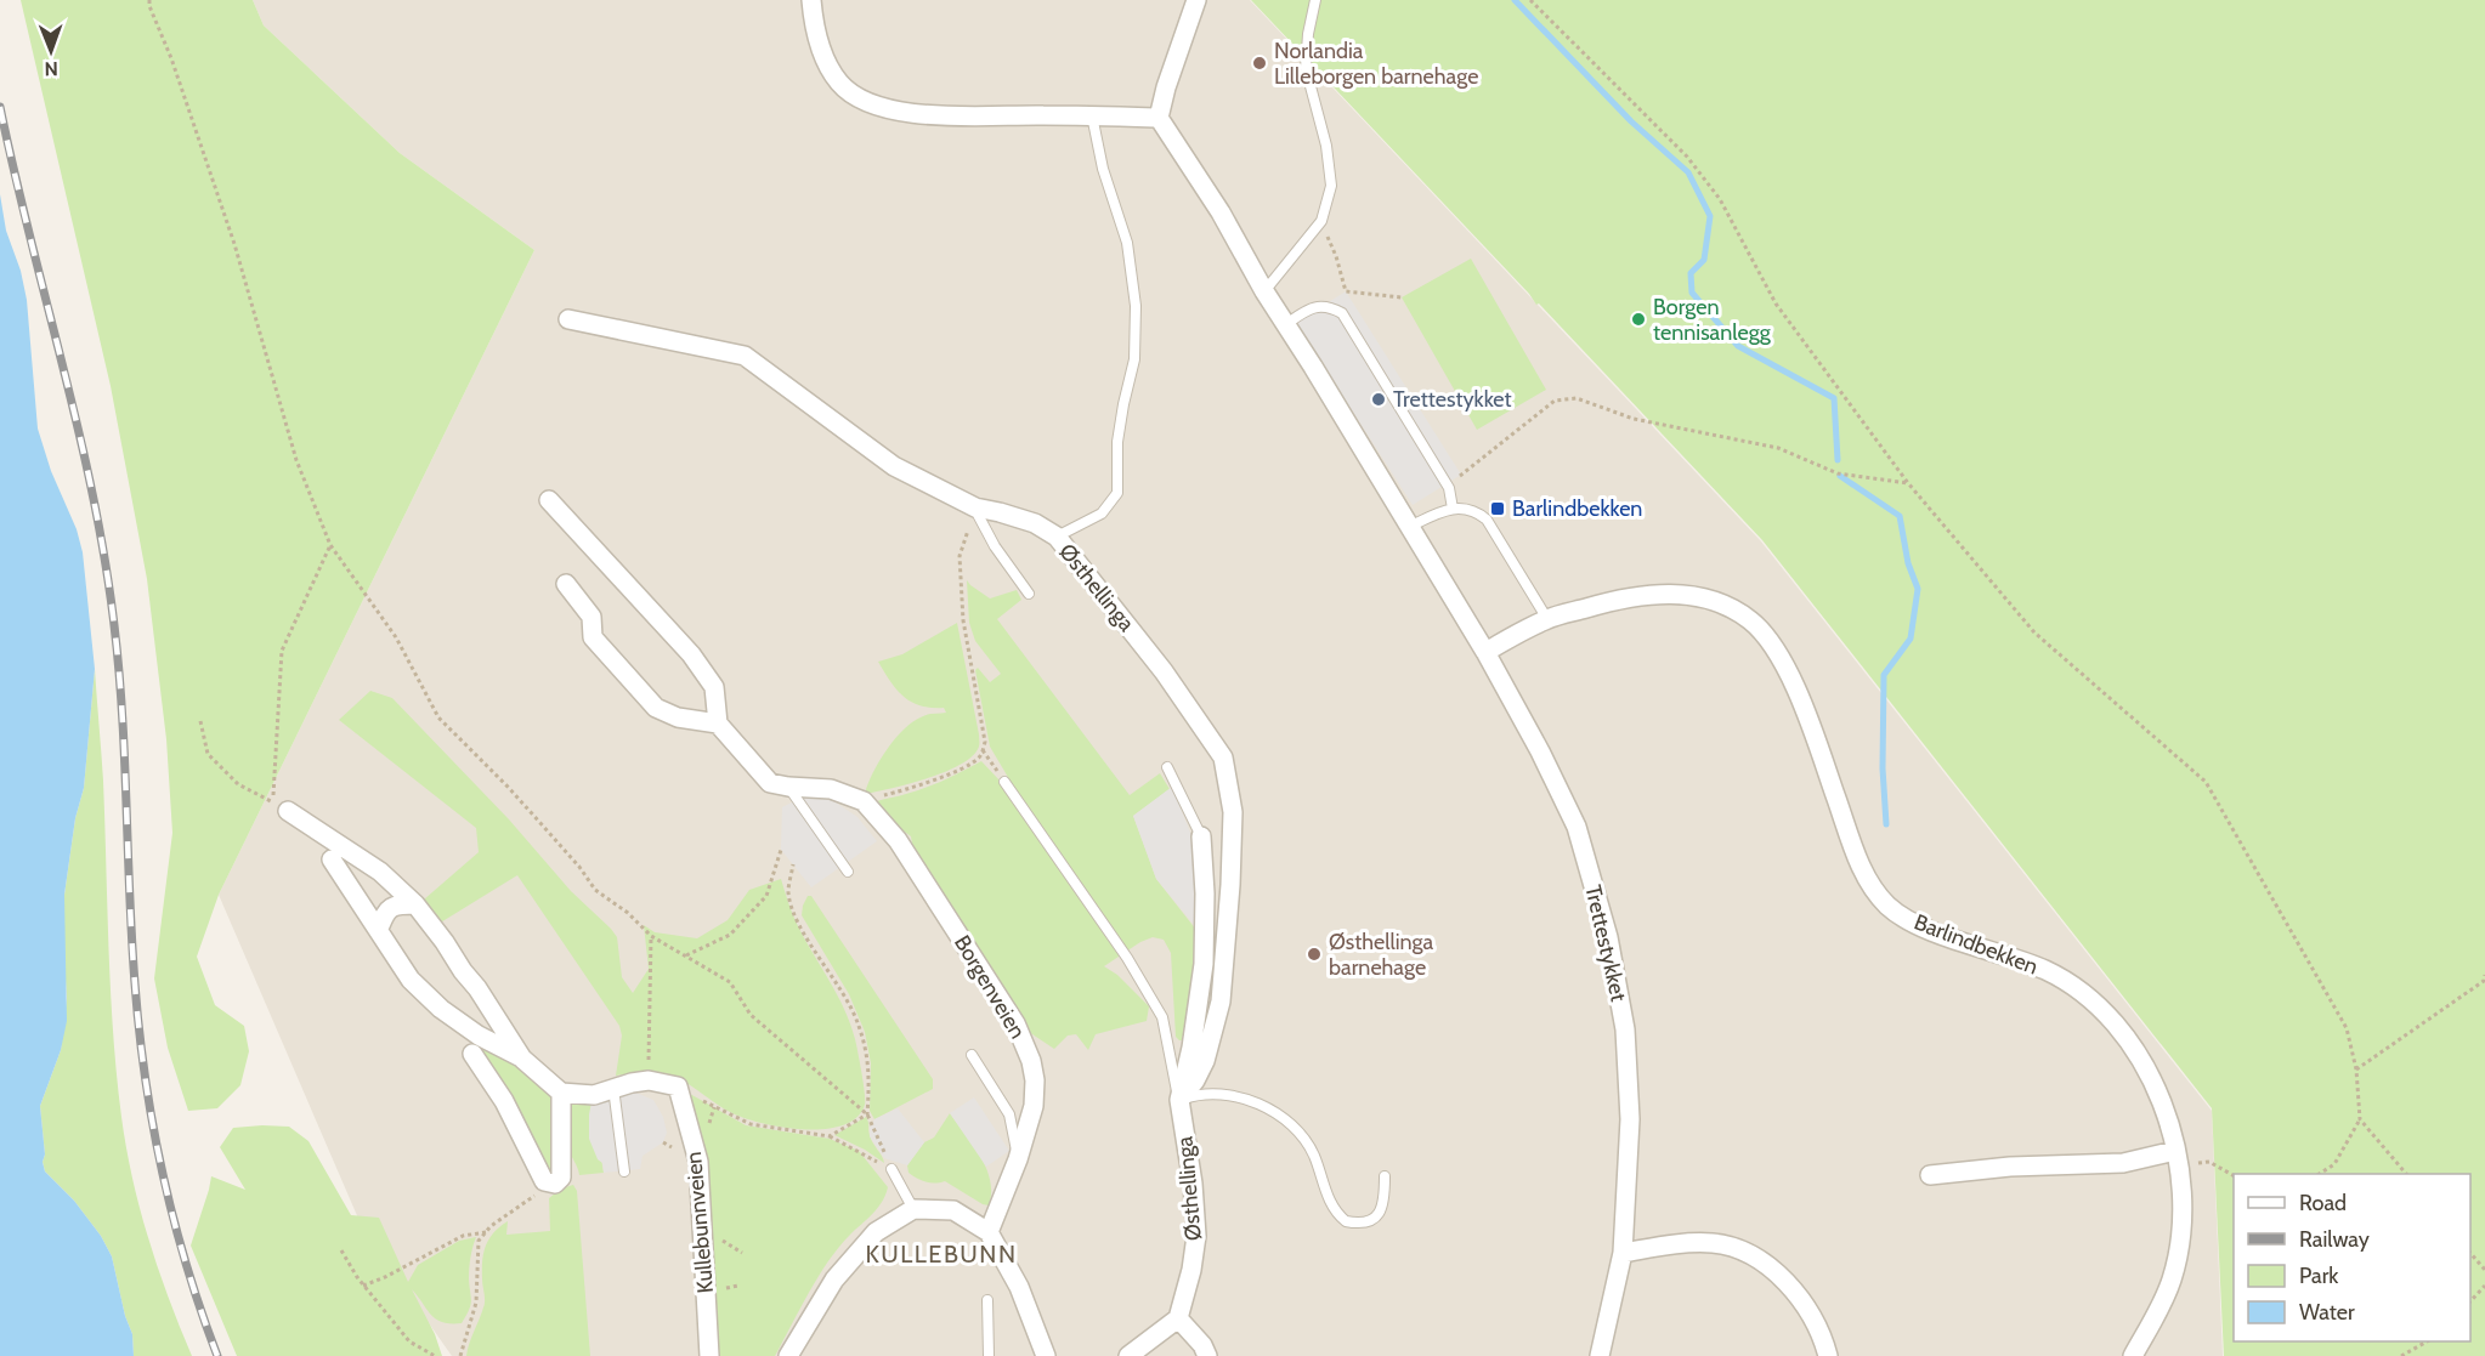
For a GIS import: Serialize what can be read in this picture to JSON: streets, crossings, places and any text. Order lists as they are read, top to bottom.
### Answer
{
  "streets": {
    "street": [
      "Østhellinga",
      "Trettestykket",
      "Barlindbekken",
      "Borgenveien",
      "Kullebunnveien"
    ]
  },
  "crossings": [
    ["Trettestykket", "Barlindbekken"]
  ],
  "districts": ["KULLEBUNN"],
  "places": {
    "other": [
      "Norlandia Lilleborgen barnehage",
      "Borgen tennisanlegg",
      "Trettestykket",
      "Østhellinga barnehage"
    ],
    "transit": ["Barlindbekken"]
  },
  "legend": [
    "Road",
    "Railway",
    "Park",
    "Water"
  ],
  "north": "bottom"
}
